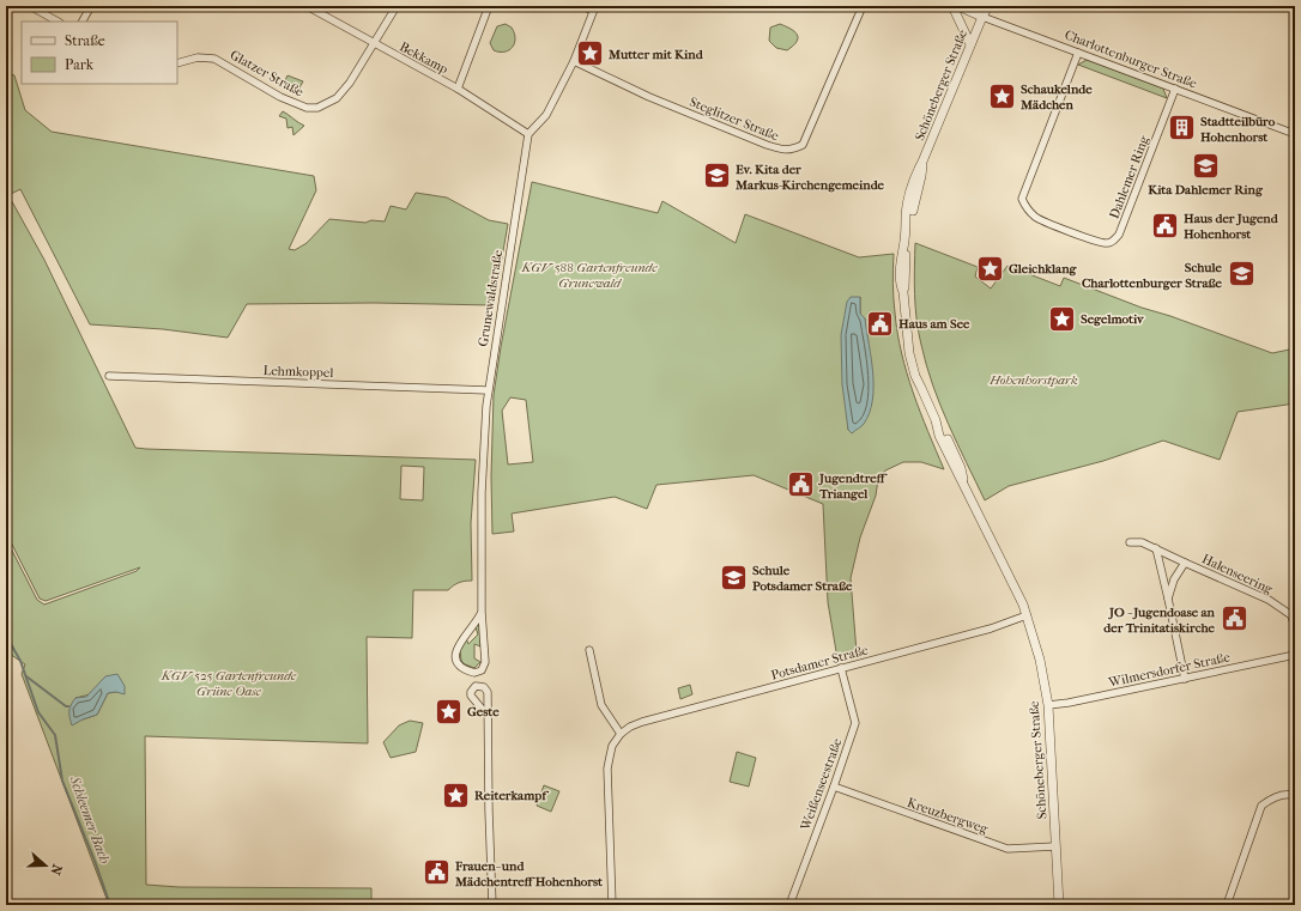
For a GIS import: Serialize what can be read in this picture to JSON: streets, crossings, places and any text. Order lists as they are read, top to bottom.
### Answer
{
  "streets": {
    "street": [
      "Bekkamp",
      "Charlottenburger Straße",
      "Glatzer Straße",
      "Schöneberger Straße",
      "Steglitzer Straße",
      "Dahlemer Ring",
      "Grunewaldstraße",
      "Lehmkoppel",
      "Halenseering",
      "Potsdamer Straße",
      "Wilmersdorfer Straße",
      "Weißenseestraße",
      "Kreuzbergweg"
    ]
  },
  "crossings": [
    ["Bekkamp", "Glatzer Straße"],
    ["Bekkamp", "Grunewaldstraße"],
    ["Charlottenburger Straße", "Schöneberger Straße"],
    ["Charlottenburger Straße", "Dahlemer Ring"],
    ["Schöneberger Straße", "Potsdamer Straße"],
    ["Schöneberger Straße", "Wilmersdorfer Straße"],
    ["Schöneberger Straße", "Kreuzbergweg"],
    ["Grunewaldstraße", "Lehmkoppel"],
    ["Potsdamer Straße", "Weißenseestraße"],
    ["Weißenseestraße", "Kreuzbergweg"]
  ],
  "water": ["Schleemer Bach"],
  "parks": ["KGV 588 Gartenfreunde Grunewald", "Hohenhorstpark", "KGV 525 Gartenfreunde Grüne Oase"],
  "places": {
    "place": [
      "Mutter mit Kind",
      "Schaukelnde Mädchen",
      "Gleichklang",
      "Segelmotiv",
      "Geste",
      "Reiterkampf"
    ],
    "building": ["Stadtteilbüro Hohenhorst"],
    "school or university": [
      "Kita Dahlemer Ring",
      "Ev. Kita der Markus-Kirchengemeinde",
      "Schule Charlottenburger Straße",
      "Schule Potsdamer Straße"
    ],
    "public building": [
      "Haus der Jugend Hohenhorst",
      "Haus am See",
      "Jugendtreff Triangel",
      "JO - Jugendoase an der Trinitatiskirche",
      "Frauen- und Mädchentreff Hohenhorst"
    ]
  },
  "legend": ["Straße", "Park"],
  "north": "right"
}
